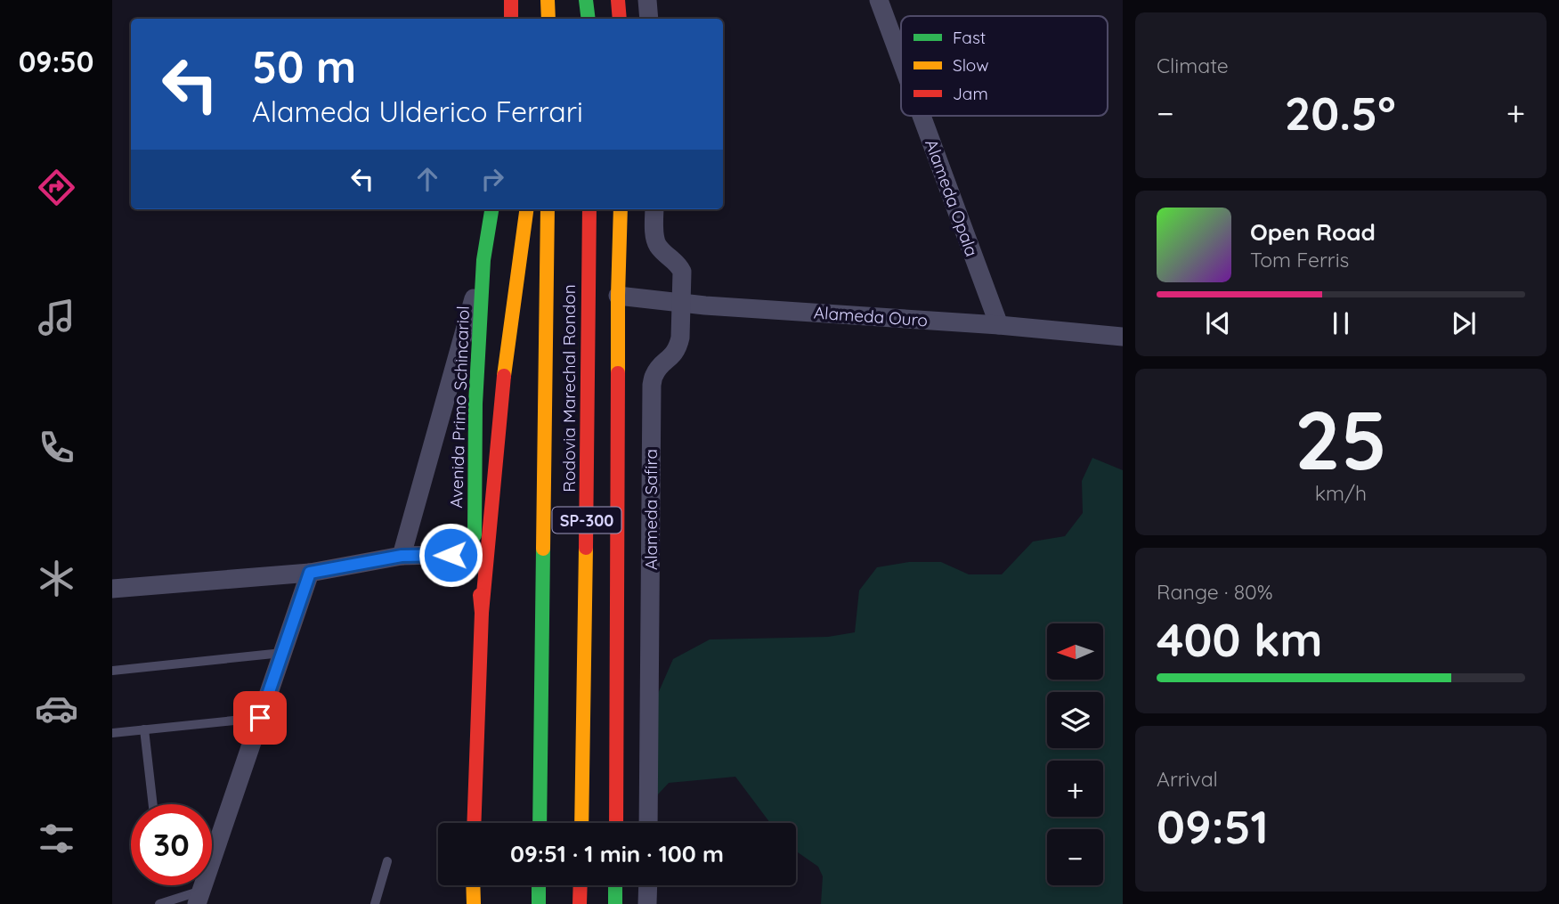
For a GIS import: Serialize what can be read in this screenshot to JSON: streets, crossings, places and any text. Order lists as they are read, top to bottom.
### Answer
{
  "streets": {
    "main road": ["Rodovia Marechal Rondon", "Avenida Primo Schincariol", "SP-300"],
    "street": ["Alameda Opala", "Alameda Ouro", "Alameda Safira"]
  },
  "crossings": [
    ["Alameda Opala", "Alameda Ouro"],
    ["Alameda Ouro", "Alameda Safira"]
  ],
  "legend": ["Fast", "Slow", "Jam"],
  "north": "left",
  "page": {
    "tabs": "09:50",
    "tile": [
      "Climate",
      ["25", "km/h"],
      ["Range · 80%", "400 km"],
      ["Arrival", "09:51"]
    ],
    "turn": ["50 m", "Alameda Ulderico Ferrari"],
    "heat": ["−", "20.5°", "+"],
    "song": ["Open Road", "Tom Ferris"],
    "map_buttons": ["+", "−"],
    "limit": "30",
    "trip": "09:51 · 1 min · 100 m"
  }
}
